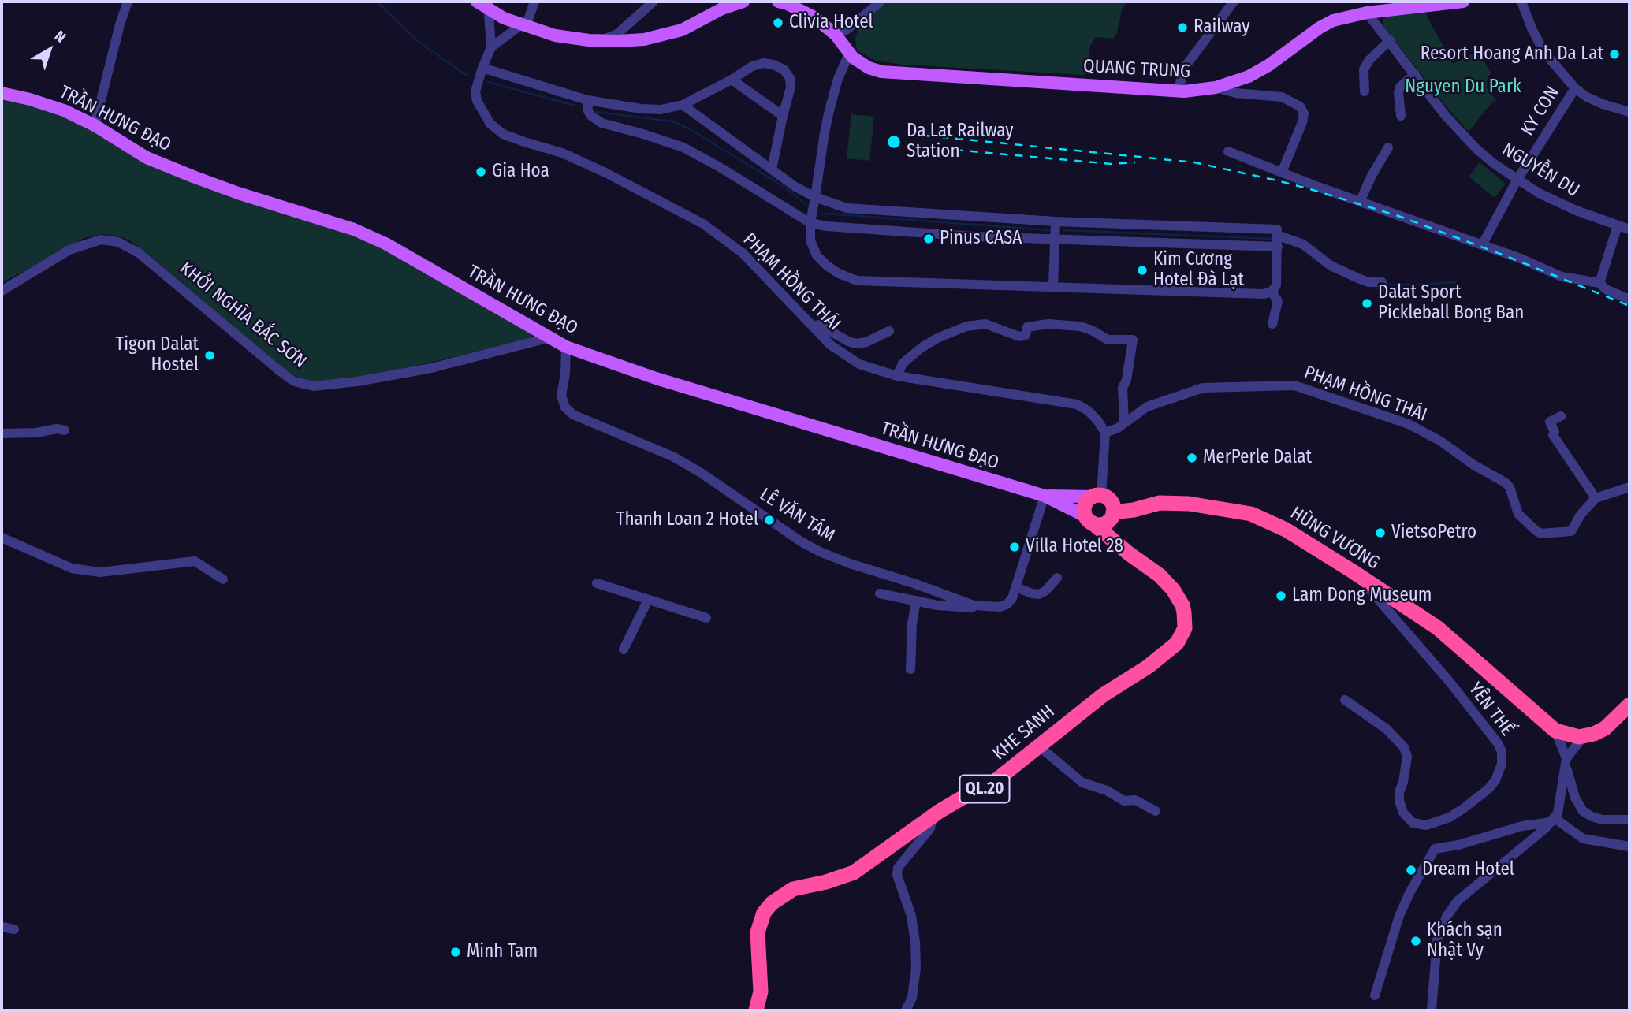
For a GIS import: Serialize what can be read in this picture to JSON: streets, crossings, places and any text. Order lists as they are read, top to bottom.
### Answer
{
  "streets": {
    "highway": ["HÙNG VƯƠNG", "KHE SANH", "QL.20"],
    "main road": ["QUANG TRUNG", "TRẦN HƯNG ĐẠO"],
    "street": [
      "KY CON",
      "NGUYỄN DU",
      "PHẠM HỒNG THÁI",
      "KHỞI NGHĨA BẮC SƠN",
      "LÊ VĂN TÁM",
      "YÊN THẾ"
    ]
  },
  "crossings": [
    ["QUANG TRUNG", "NGUYỄN DU"],
    ["KY CON", "NGUYỄN DU"],
    ["TRẦN HƯNG ĐẠO", "KHỞI NGHĨA BẮC SƠN"],
    ["TRẦN HƯNG ĐẠO", "LÊ VĂN TÁM"],
    ["TRẦN HƯNG ĐẠO", "HÙNG VƯƠNG"],
    ["TRẦN HƯNG ĐẠO", "KHE SANH"],
    ["HÙNG VƯƠNG", "YÊN THẾ"],
    ["HÙNG VƯƠNG", "KHE SANH"]
  ],
  "parks": ["Nguyen Du Park"],
  "places": [
    "Clivia Hotel",
    "Railway",
    "Resort Hoang Anh Da Lat",
    "Da Lat Railway Station",
    "Gia Hoa",
    "Pinus CASA",
    "Kim Cương Hotel Đà Lạt",
    "Dalat Sport Pickleball Bong Ban",
    "Tigon Dalat Hostel",
    "MerPerle Dalat",
    "Thanh Loan 2 Hotel",
    "VietsoPetro",
    "Villa Hotel 28",
    "Lam Dong Museum",
    "Dream Hotel",
    "Khách sạn Nhật Vy",
    "Minh Tam"
  ],
  "north": "top right"
}
